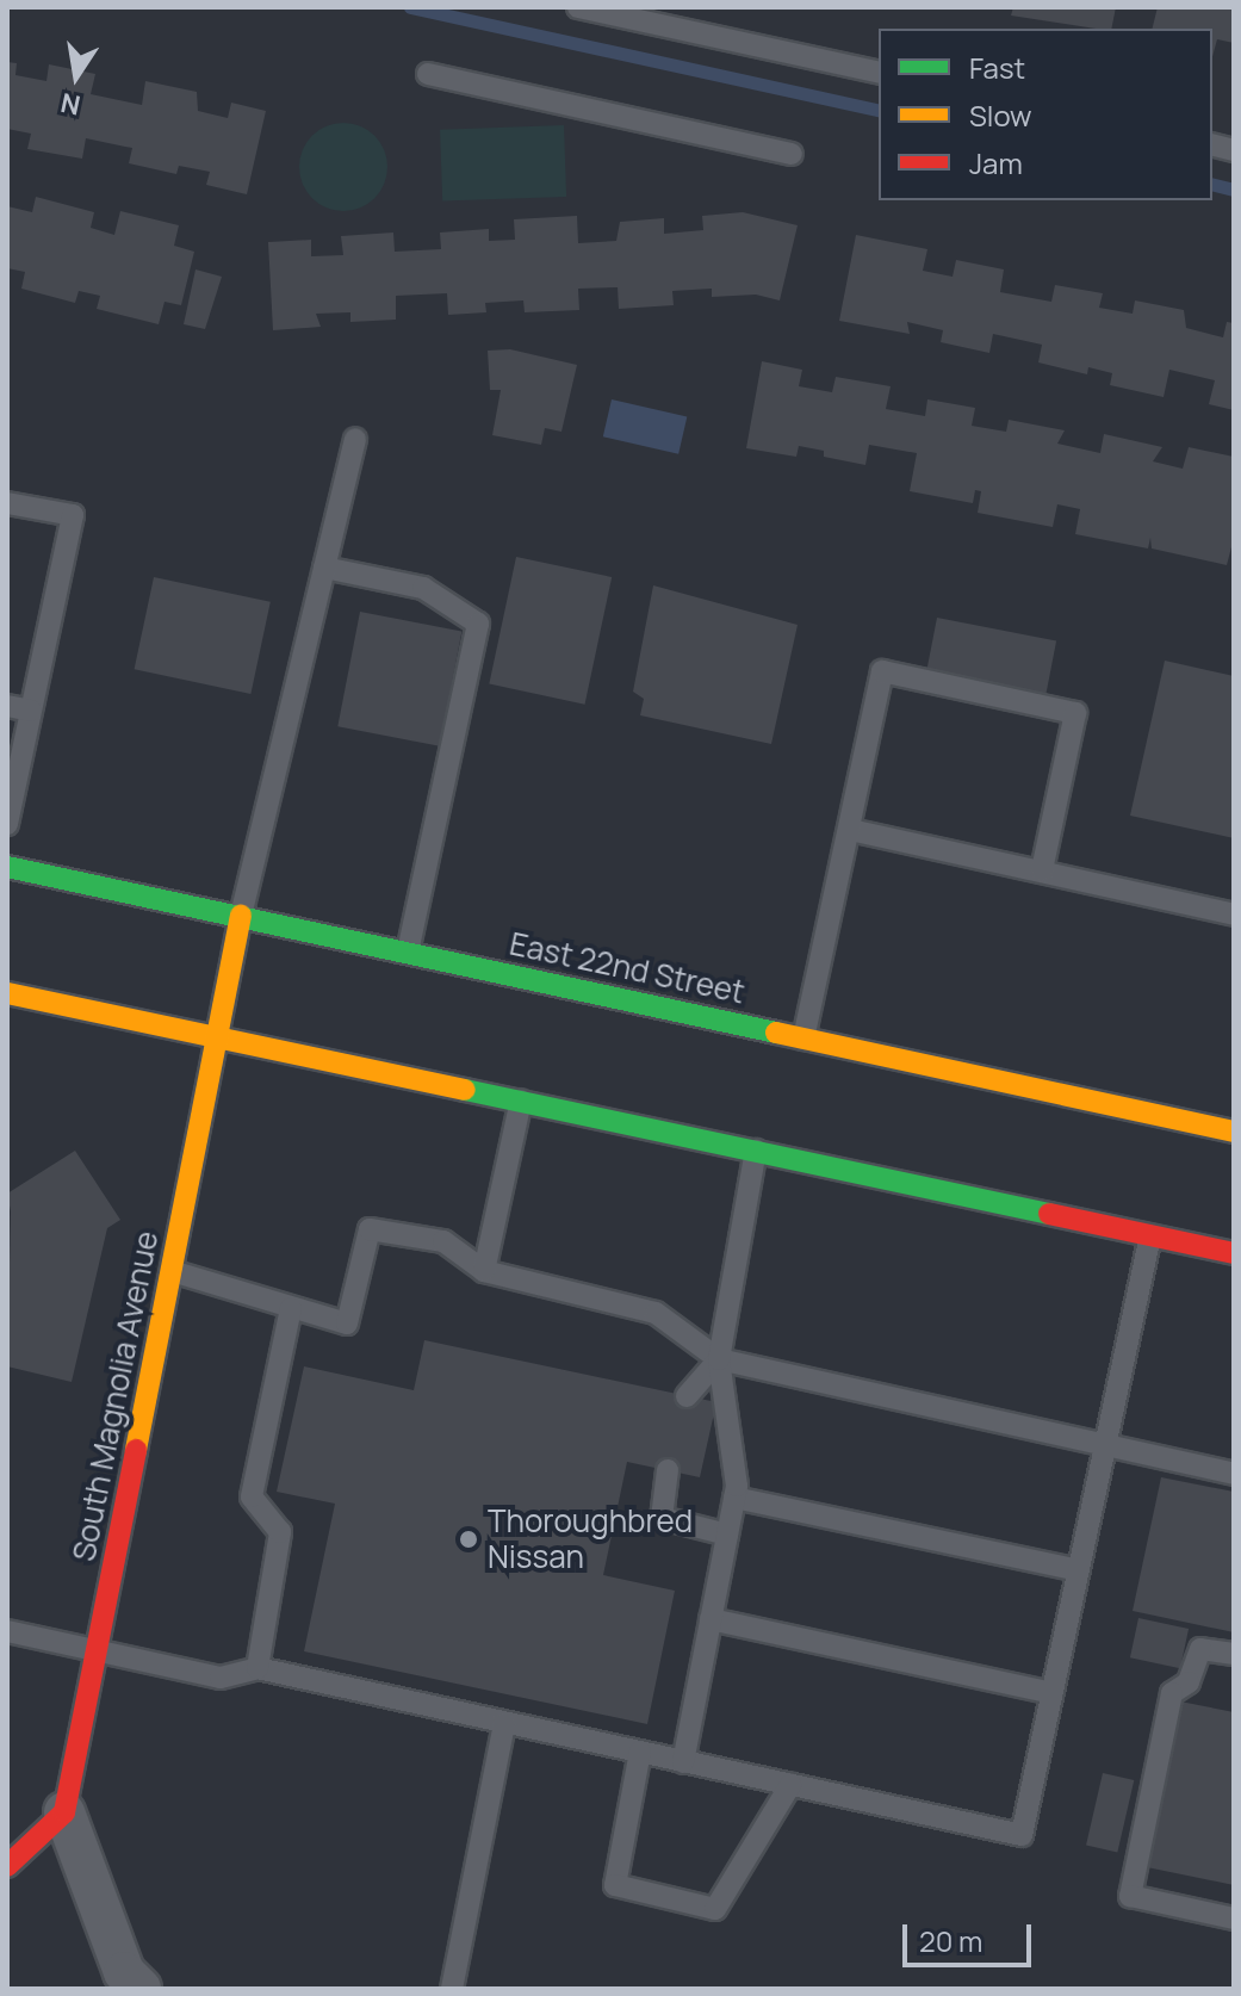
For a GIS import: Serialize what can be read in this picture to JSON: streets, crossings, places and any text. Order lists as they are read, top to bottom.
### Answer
{
  "streets": {
    "main road": ["East 22nd Street", "South Magnolia Avenue"]
  },
  "crossings": [
    ["East 22nd Street", "South Magnolia Avenue"]
  ],
  "places": ["Thoroughbred Nissan"],
  "legend": ["Fast", "Slow", "Jam"],
  "scale_bar": "20 m",
  "north": "bottom"
}
